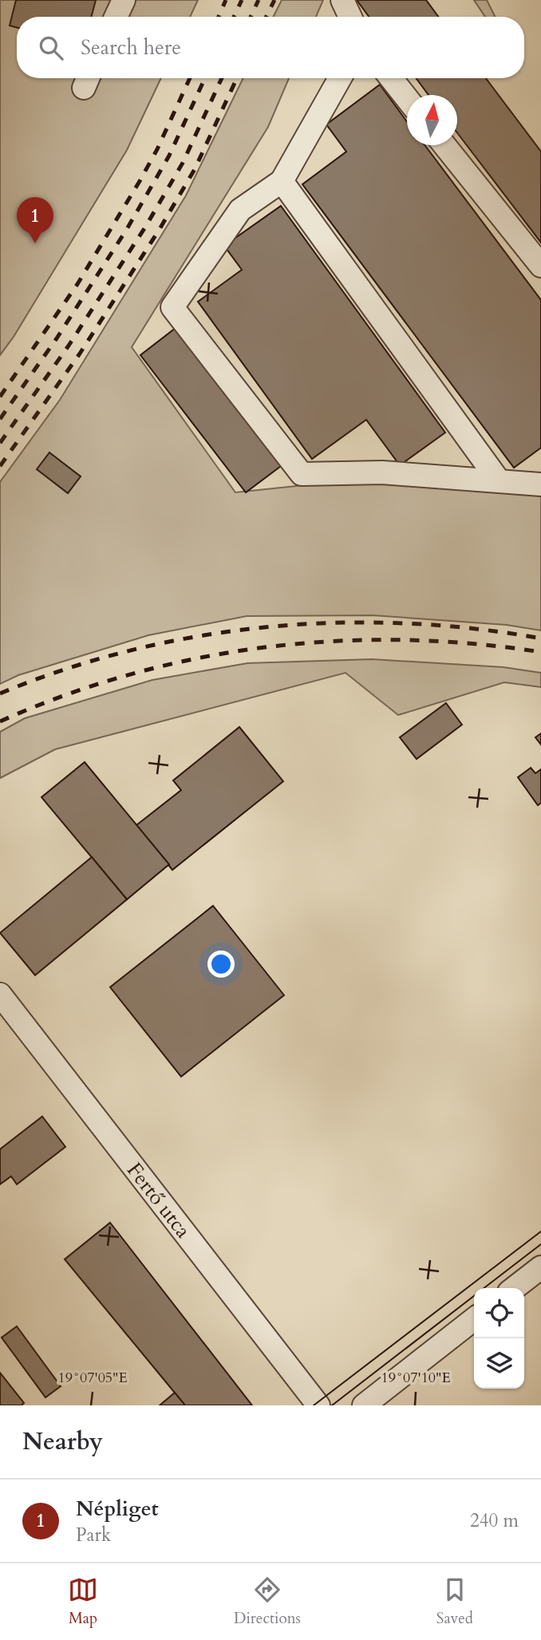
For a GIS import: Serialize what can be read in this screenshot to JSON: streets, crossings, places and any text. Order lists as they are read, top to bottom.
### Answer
{
  "streets": {
    "street": ["Fertő utca"]
  },
  "north": "top",
  "page": {
    "search": "Search here",
    "pins": "1",
    "heading": "Nearby",
    "list": [
      {
        "mark": "1",
        "name": "Népliget",
        "note": "Park",
        "value": "240 m"
      }
    ],
    "nav": ["Map", "Directions", "Saved"]
  },
  "coordinates": ["19°07'05\"E", "19°07'10\"E"]
}
